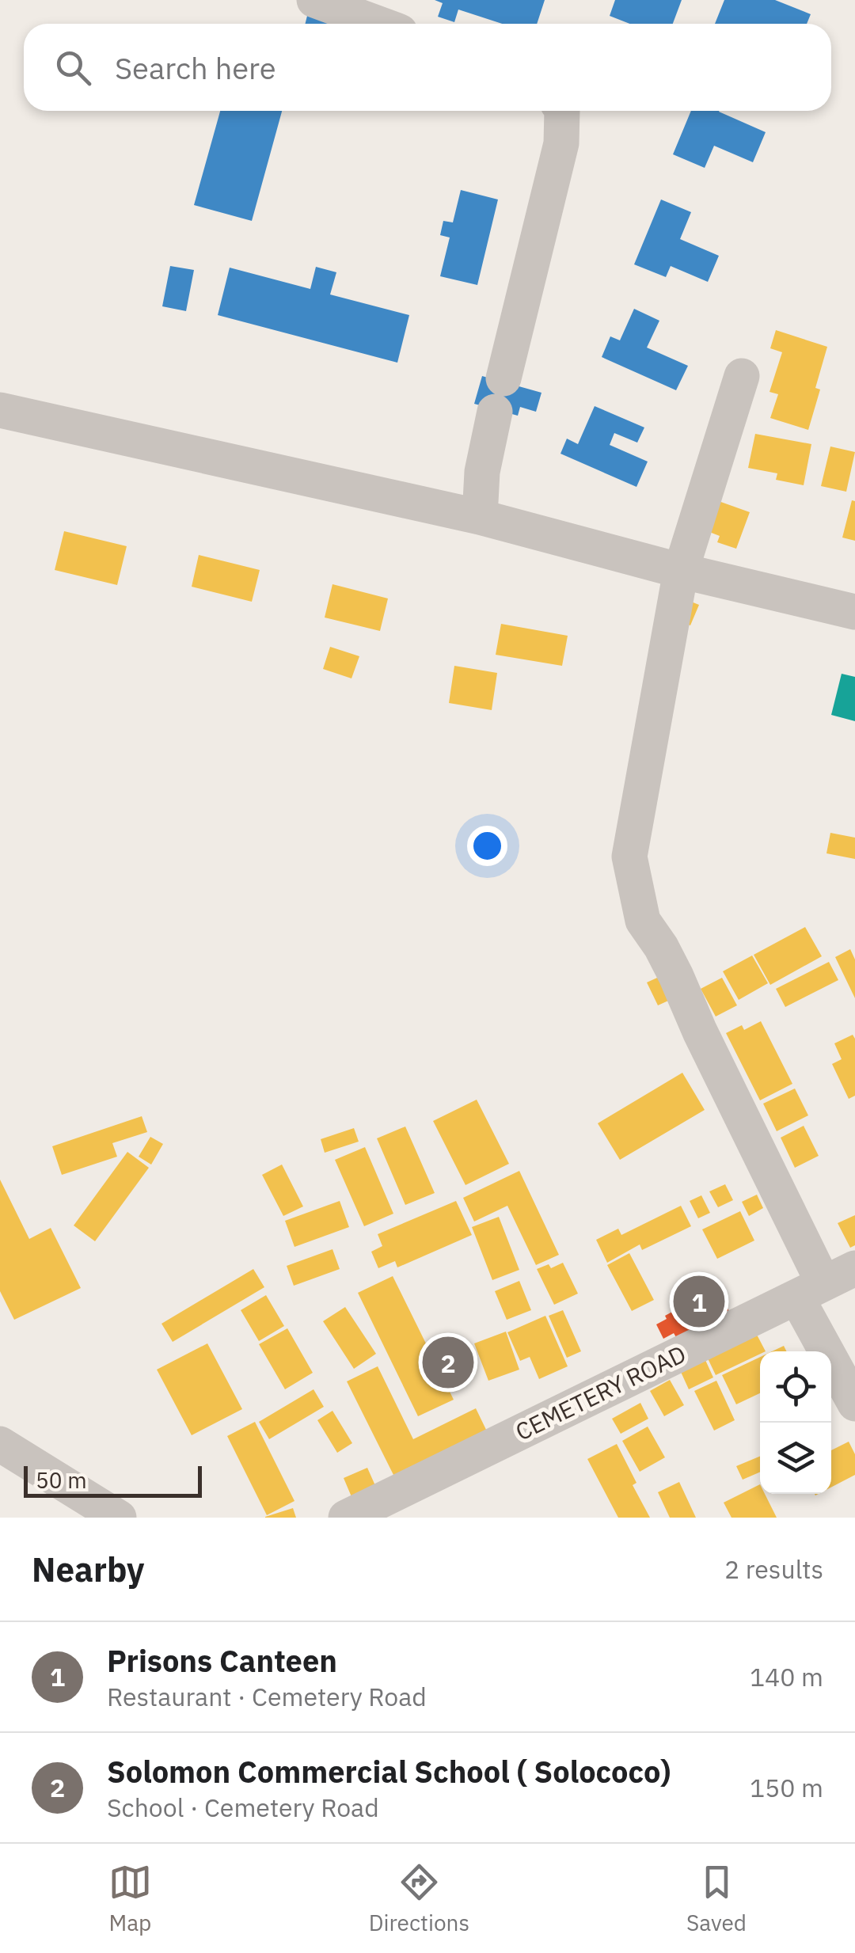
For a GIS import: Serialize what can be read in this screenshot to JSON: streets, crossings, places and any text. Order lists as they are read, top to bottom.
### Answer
{
  "streets": {
    "street": ["CEMETERY ROAD"]
  },
  "scale_bar": "50 m",
  "page": {
    "search": "Search here",
    "pins": ["1", "2"],
    "scale": "50 m",
    "heading": ["Nearby", "2 results"],
    "list": [
      {
        "mark": "1",
        "name": "Prisons Canteen",
        "note": "Restaurant · Cemetery Road",
        "value": "140 m"
      },
      {
        "mark": "2",
        "name": "Solomon Commercial School ( Solococo)",
        "note": "School · Cemetery Road",
        "value": "150 m"
      }
    ],
    "nav": ["Map", "Directions", "Saved"]
  }
}
